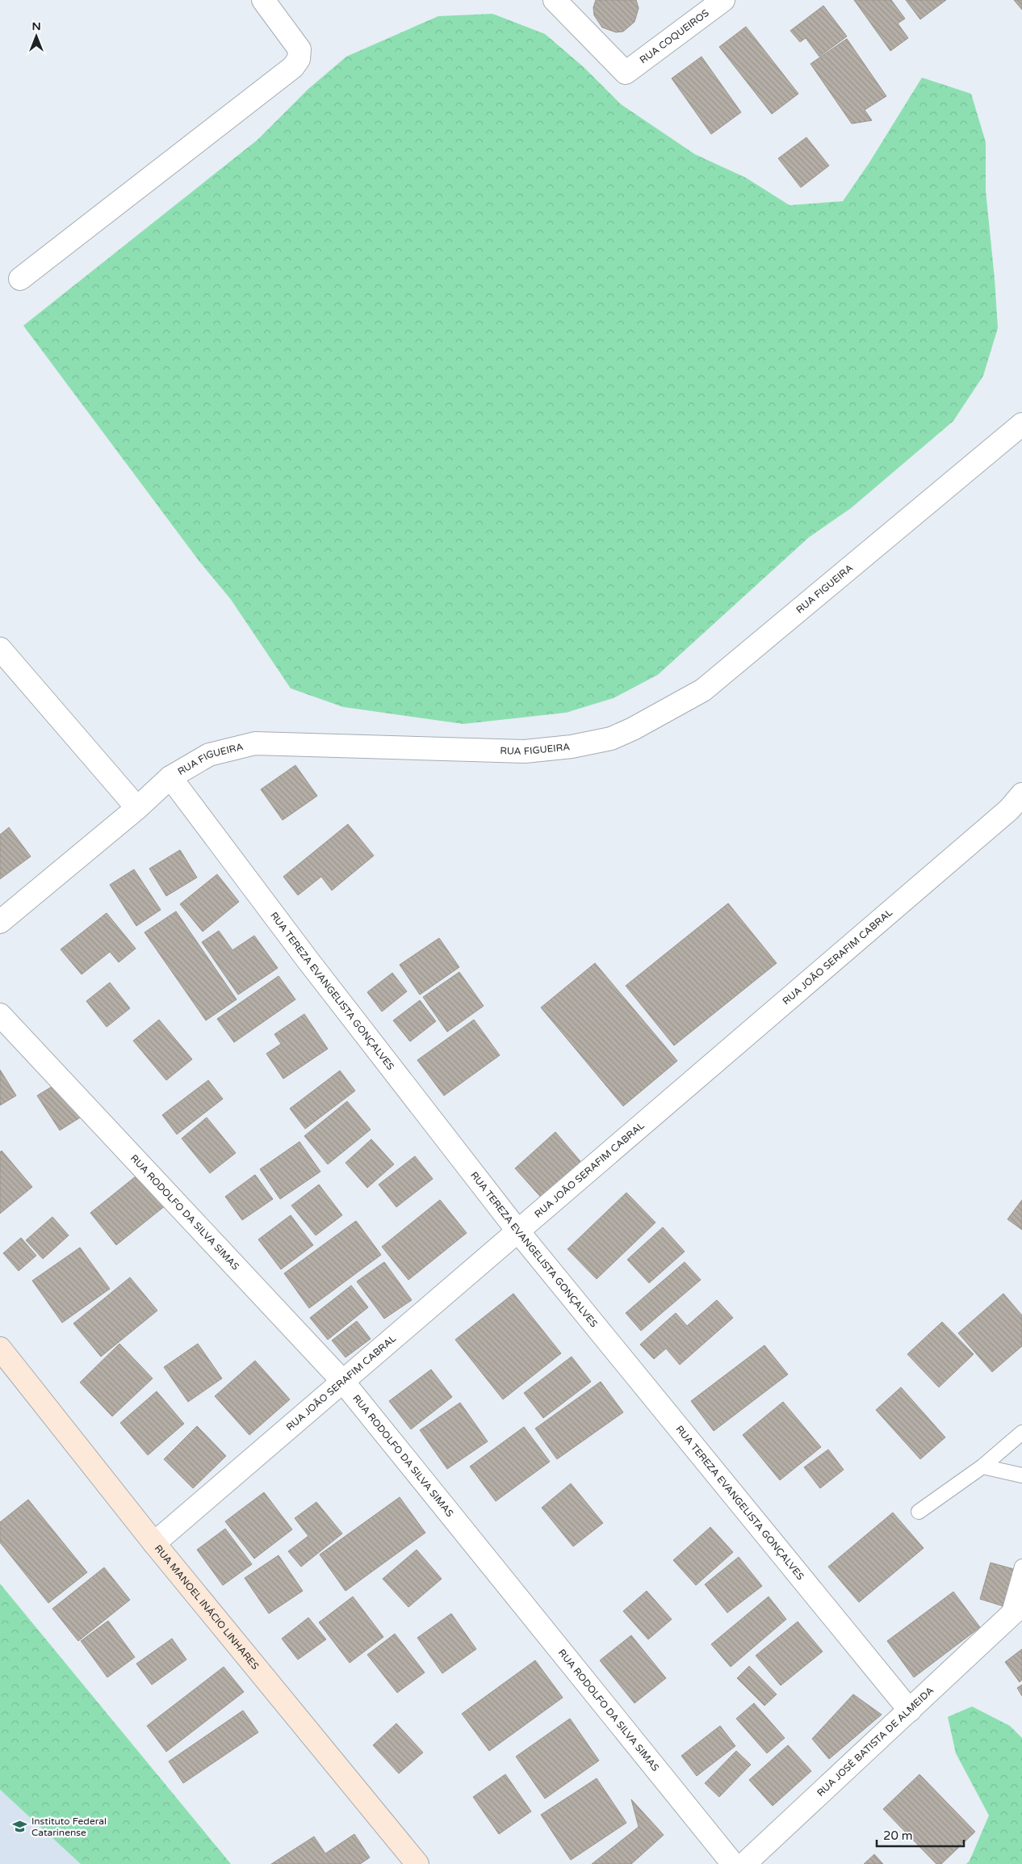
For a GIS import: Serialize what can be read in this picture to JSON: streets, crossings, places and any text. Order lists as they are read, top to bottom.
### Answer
{
  "streets": {
    "main road": ["RUA MANOEL INÁCIO LINHARES"],
    "street": [
      "RUA COQUEIROS",
      "RUA FIGUEIRA",
      "RUA JOÃO SERAFIM CABRAL",
      "RUA TEREZA EVANGELISTA GONÇALVES",
      "RUA RODOLFO DA SILVA SIMAS",
      "RUA JOSÉ BATISTA DE ALMEIDA"
    ]
  },
  "crossings": [
    ["RUA FIGUEIRA", "RUA TEREZA EVANGELISTA GONÇALVES"],
    ["RUA JOÃO SERAFIM CABRAL", "RUA TEREZA EVANGELISTA GONÇALVES"],
    ["RUA JOÃO SERAFIM CABRAL", "RUA RODOLFO DA SILVA SIMAS"],
    ["RUA JOÃO SERAFIM CABRAL", "RUA MANOEL INÁCIO LINHARES"],
    ["RUA TEREZA EVANGELISTA GONÇALVES", "RUA JOSÉ BATISTA DE ALMEIDA"]
  ],
  "places": {
    "school or university": ["Instituto Federal Catarinense"]
  },
  "scale_bar": "20 m",
  "north": "top"
}
